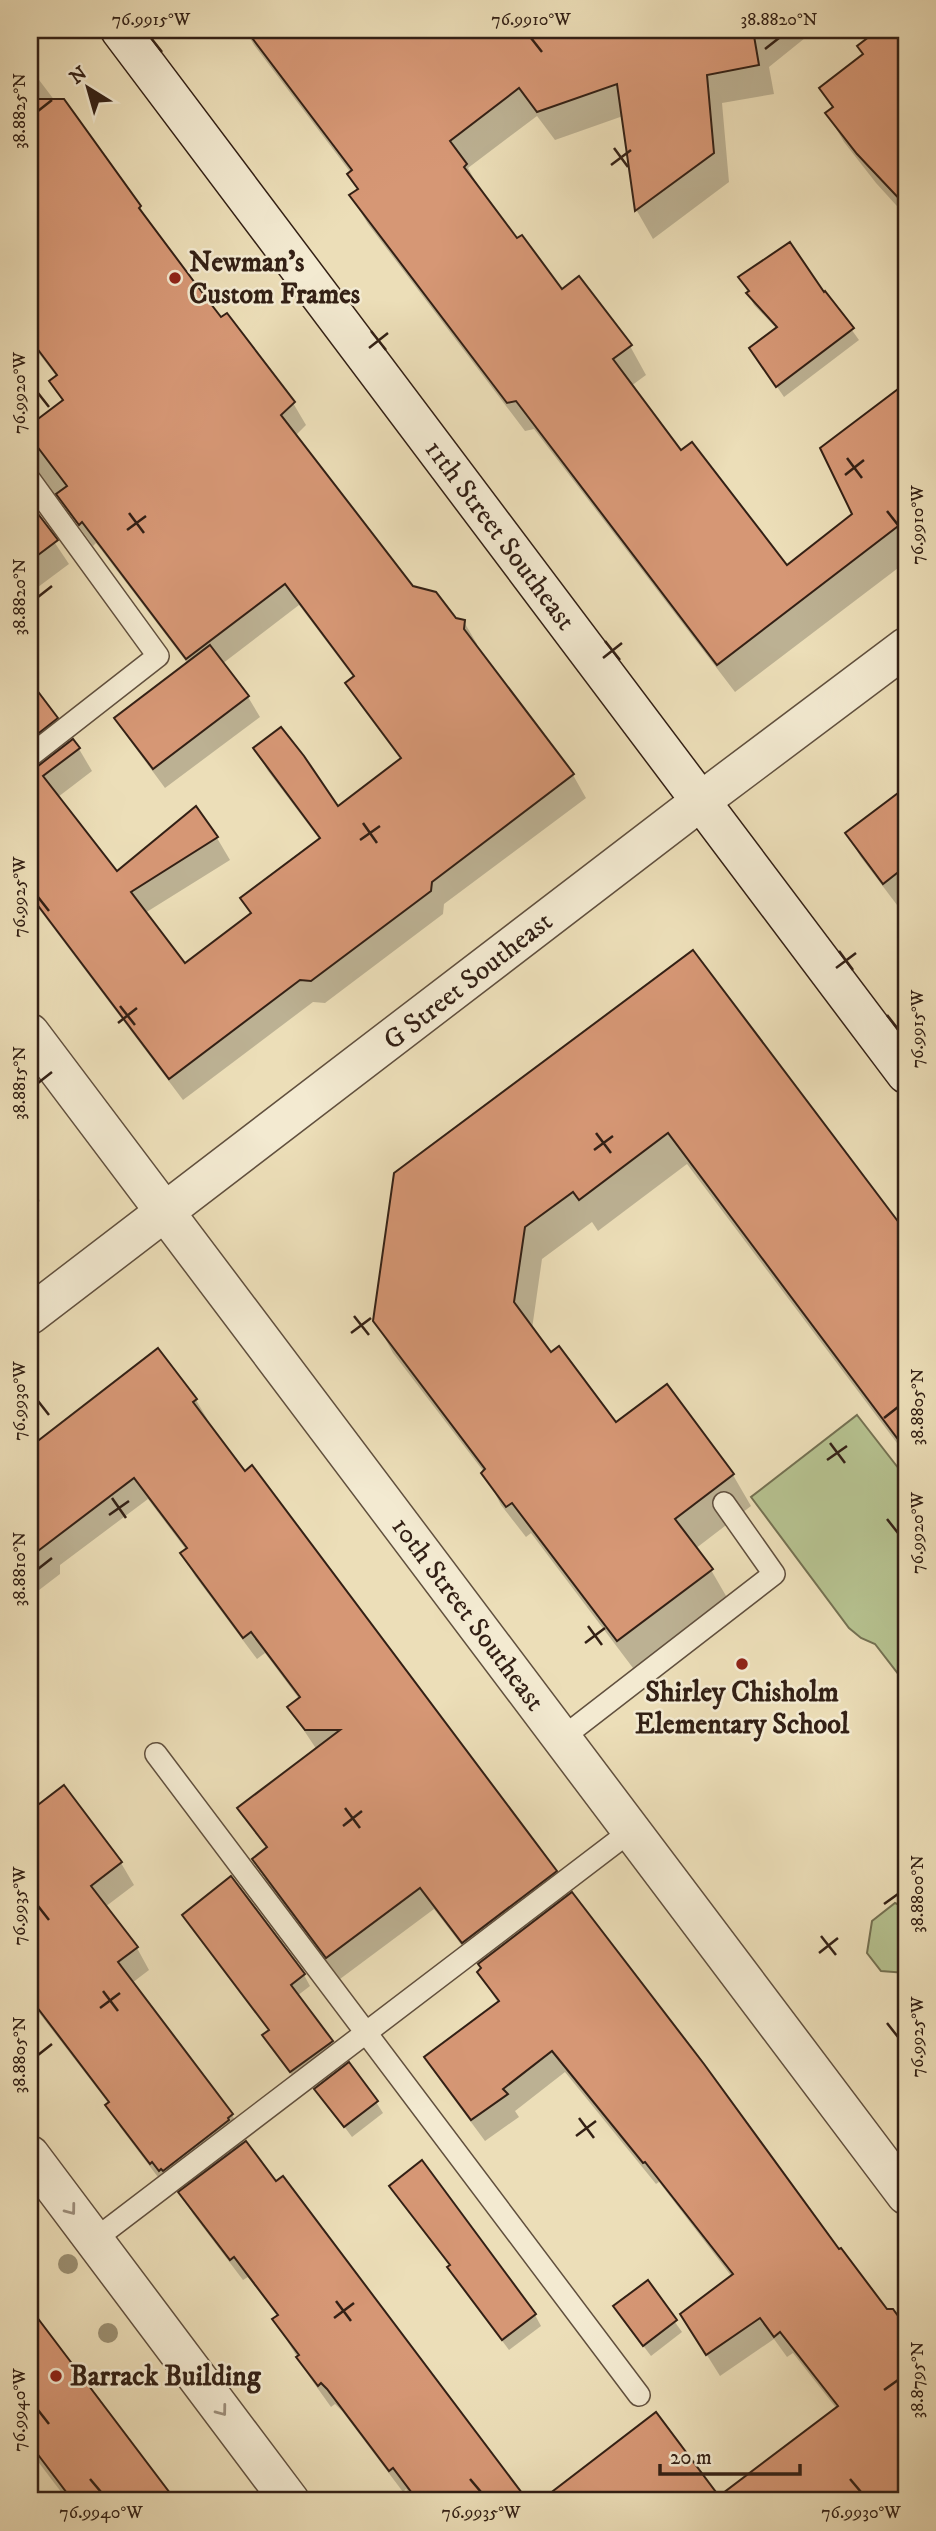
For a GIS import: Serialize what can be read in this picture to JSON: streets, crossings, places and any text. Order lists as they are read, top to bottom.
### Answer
{
  "streets": {
    "street": ["11th Street Southeast", "G Street Southeast", "10th Street Southeast"]
  },
  "crossings": [
    ["11th Street Southeast", "G Street Southeast"],
    ["G Street Southeast", "10th Street Southeast"]
  ],
  "places": ["Newman's Custom Frames", "Shirley Chisholm Elementary School", "Barrack Building"],
  "scale_bar": "20 m",
  "north": "top left",
  "coordinates": [
    "76.9915°W",
    "76.9910°W",
    "38.8820°N",
    "38.8825°N",
    "76.9920°W",
    "76.9925°W",
    "38.8815°N",
    "76.9930°W",
    "38.8805°N",
    "38.8810°N",
    "38.8800°N",
    "76.9935°W",
    "38.8795°N",
    "76.9940°W"
  ]
}
